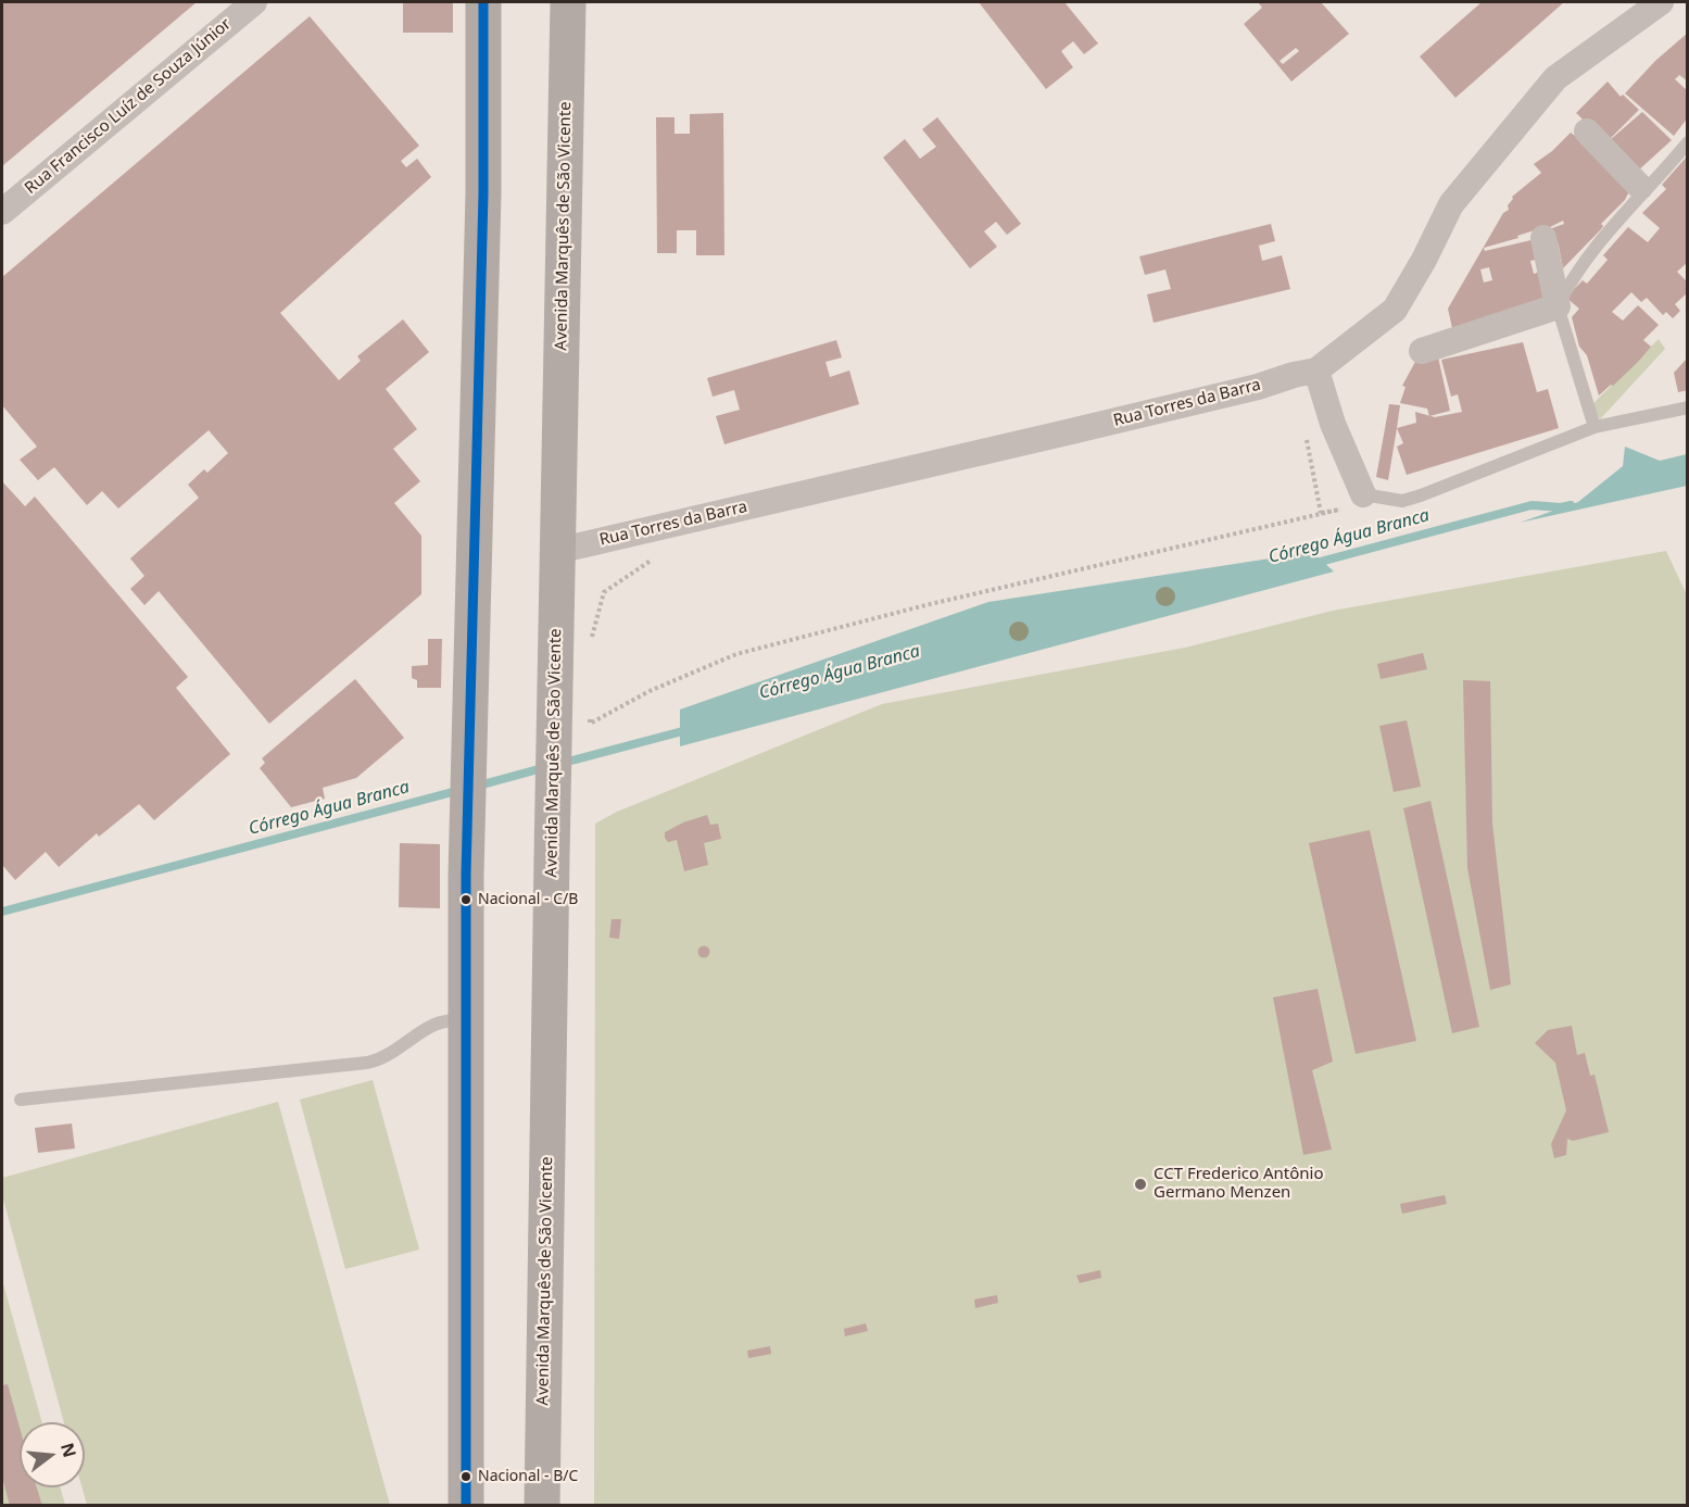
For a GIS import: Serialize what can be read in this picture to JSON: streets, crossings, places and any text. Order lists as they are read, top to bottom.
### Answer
{
  "streets": {
    "main road": ["Avenida Marquês de São Vicente"],
    "street": ["Rua Francisco Luíz de Souza Júnior", "Rua Torres da Barra"]
  },
  "crossings": [
    ["Avenida Marquês de São Vicente", "Rua Torres da Barra"]
  ],
  "water": ["Córrego Água Branca"],
  "places": ["Nacional - C/B", "CCT Frederico Antônio Germano Menzen", "Nacional - B/C"],
  "north": "right"
}
